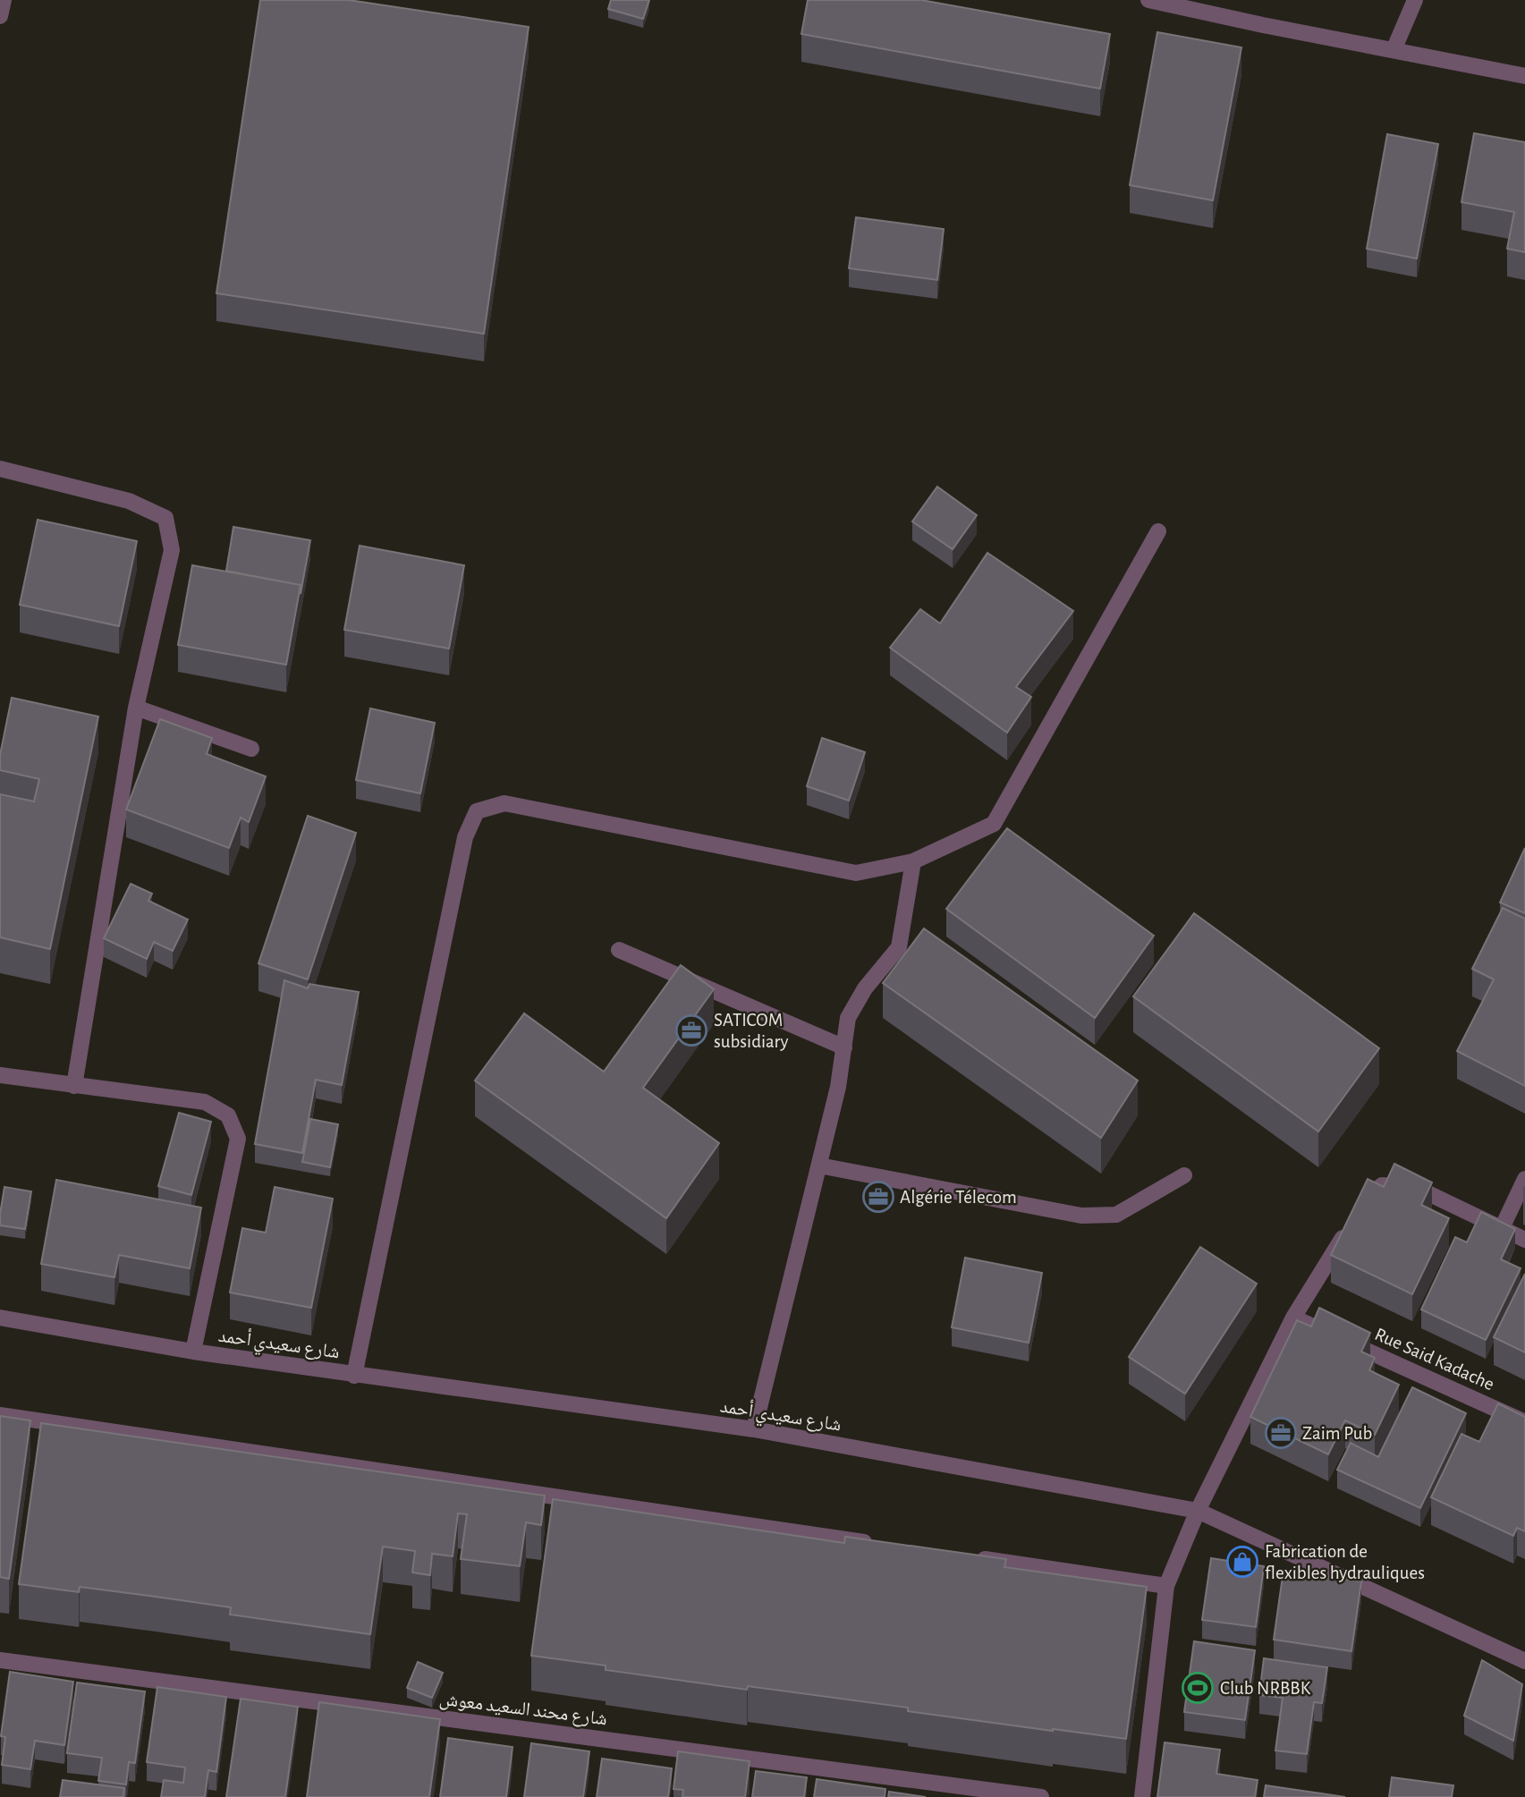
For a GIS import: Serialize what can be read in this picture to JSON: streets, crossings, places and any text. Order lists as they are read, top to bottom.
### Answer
{
  "streets": {
    "street": ["شارع سعيدي أحمد", "Rue Said Kadache", "شارع محند السعيد معوش"]
  },
  "places": {
    "office": ["SATICOM subsidiary", "Algérie Télecom", "Zaim Pub"],
    "shop": ["Fabrication de flexibles hydrauliques"],
    "sports": ["Club NRBBK"]
  }
}
